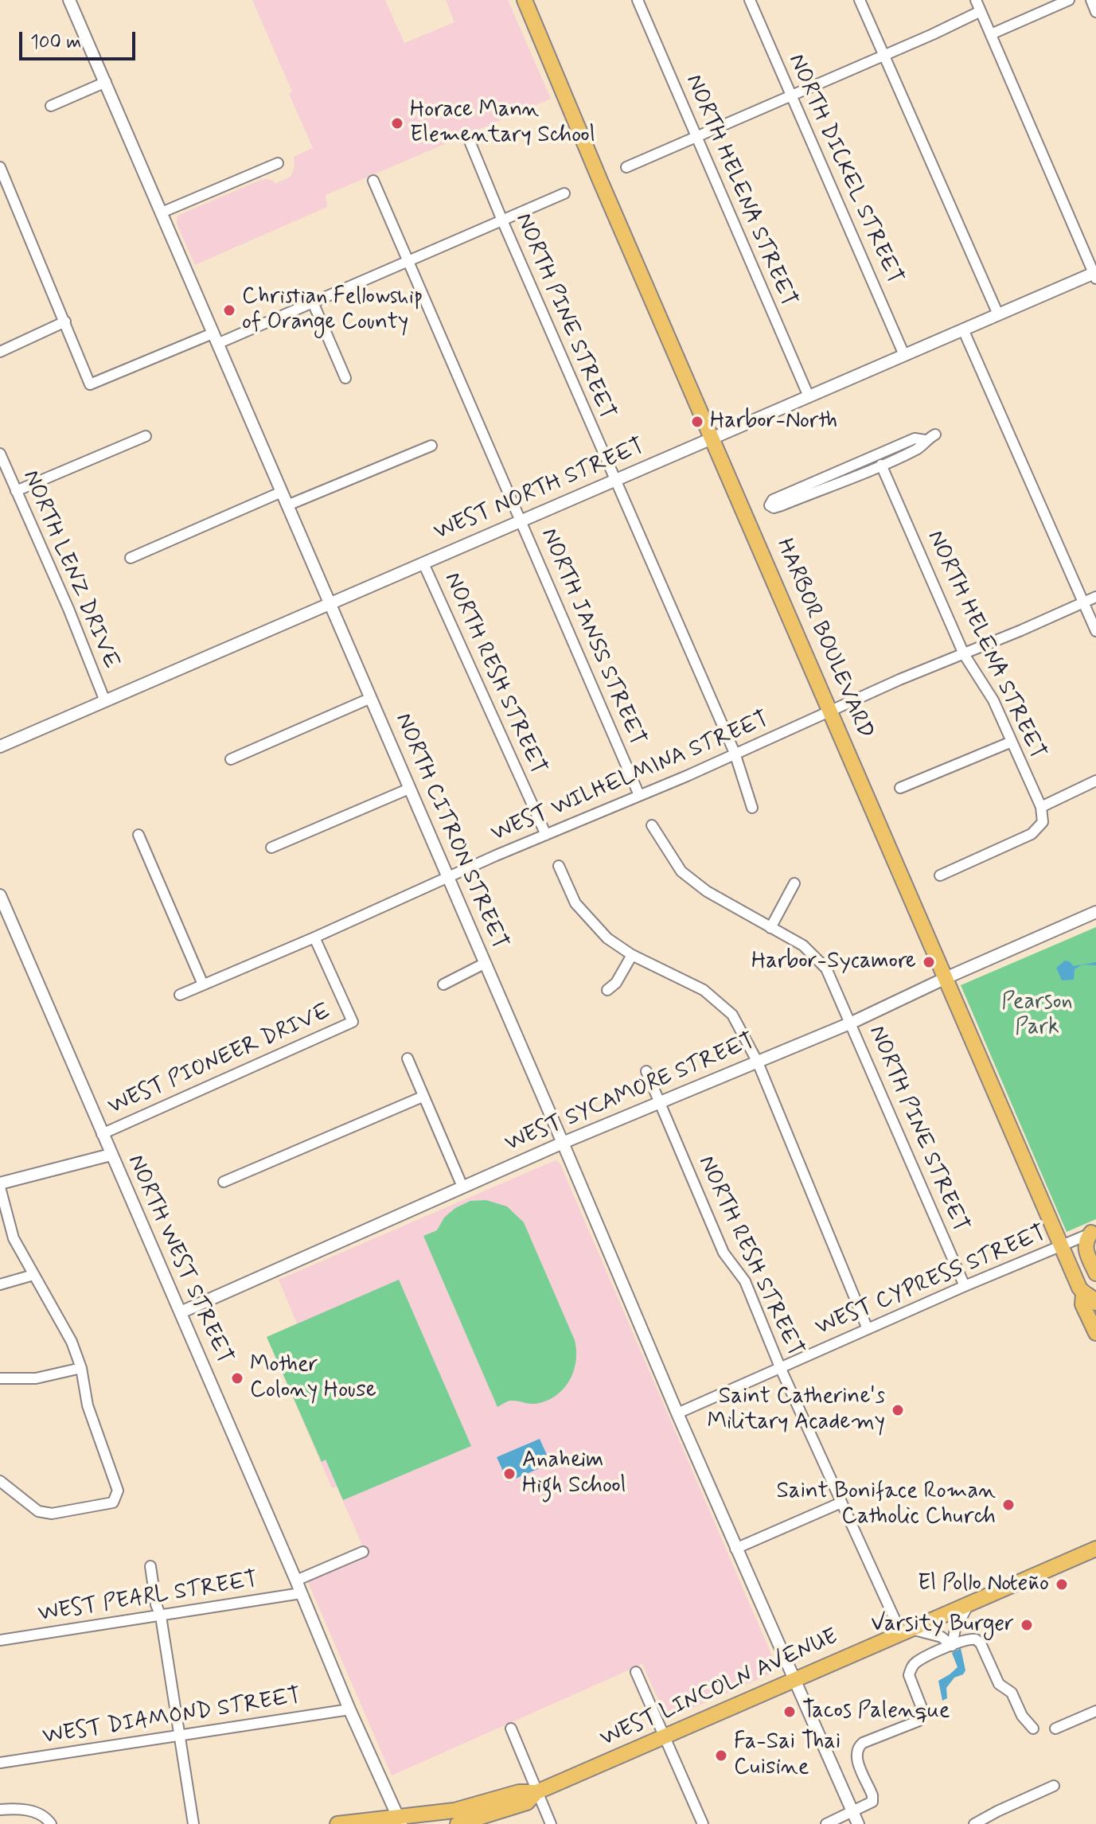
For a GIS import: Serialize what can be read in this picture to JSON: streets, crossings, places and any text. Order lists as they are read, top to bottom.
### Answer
{
  "streets": {
    "main road": ["HARBOR BOULEVARD", "WEST LINCOLN AVENUE"],
    "street": [
      "NORTH DICKEL STREET",
      "NORTH HELENA STREET",
      "NORTH PINE STREET",
      "WEST NORTH STREET",
      "NORTH LENZ DRIVE",
      "NORTH JANSS STREET",
      "NORTH RESH STREET",
      "WEST WILHELMINA STREET",
      "NORTH CITRON STREET",
      "WEST PIONEER DRIVE",
      "WEST SYCAMORE STREET",
      "NORTH WEST STREET",
      "WEST CYPRESS STREET",
      "WEST PEARL STREET",
      "WEST DIAMOND STREET"
    ]
  },
  "crossings": [
    ["NORTH DICKEL STREET", "WEST NORTH STREET"],
    ["NORTH HELENA STREET", "WEST NORTH STREET"],
    ["NORTH HELENA STREET", "WEST WILHELMINA STREET"],
    ["NORTH PINE STREET", "WEST NORTH STREET"],
    ["NORTH PINE STREET", "WEST WILHELMINA STREET"],
    ["NORTH PINE STREET", "WEST SYCAMORE STREET"],
    ["NORTH PINE STREET", "WEST CYPRESS STREET"],
    ["WEST NORTH STREET", "NORTH LENZ DRIVE"],
    ["WEST NORTH STREET", "NORTH JANSS STREET"],
    ["WEST NORTH STREET", "HARBOR BOULEVARD"],
    ["WEST NORTH STREET", "NORTH RESH STREET"],
    ["WEST NORTH STREET", "NORTH CITRON STREET"],
    ["NORTH JANSS STREET", "WEST WILHELMINA STREET"],
    ["HARBOR BOULEVARD", "WEST WILHELMINA STREET"],
    ["HARBOR BOULEVARD", "WEST SYCAMORE STREET"],
    ["HARBOR BOULEVARD", "WEST CYPRESS STREET"],
    ["NORTH RESH STREET", "WEST WILHELMINA STREET"],
    ["NORTH RESH STREET", "WEST SYCAMORE STREET"],
    ["NORTH RESH STREET", "WEST CYPRESS STREET"],
    ["NORTH RESH STREET", "WEST LINCOLN AVENUE"],
    ["WEST WILHELMINA STREET", "NORTH CITRON STREET"],
    ["WEST WILHELMINA STREET", "WEST PIONEER DRIVE"],
    ["NORTH CITRON STREET", "WEST SYCAMORE STREET"],
    ["NORTH CITRON STREET", "WEST CYPRESS STREET"],
    ["NORTH CITRON STREET", "WEST LINCOLN AVENUE"],
    ["WEST PIONEER DRIVE", "NORTH WEST STREET"],
    ["WEST SYCAMORE STREET", "NORTH WEST STREET"],
    ["NORTH WEST STREET", "WEST PEARL STREET"],
    ["NORTH WEST STREET", "WEST LINCOLN AVENUE"],
    ["NORTH WEST STREET", "WEST DIAMOND STREET"]
  ],
  "parks": ["Pearson Park"],
  "places": [
    "Horace Mann Elementary School",
    "Christian Fellowship of Orange County",
    "Harbor-North",
    "Harbor-Sycamore",
    "Mother Colony House",
    "Saint Catherine's Military Academy",
    "Anaheim High School",
    "Saint Boniface Roman Catholic Church",
    "El Pollo Noteño",
    "Varsity Burger",
    "Tacos Palenque",
    "Fa-Sai Thai Cuisine"
  ],
  "scale_bar": "100 m"
}
